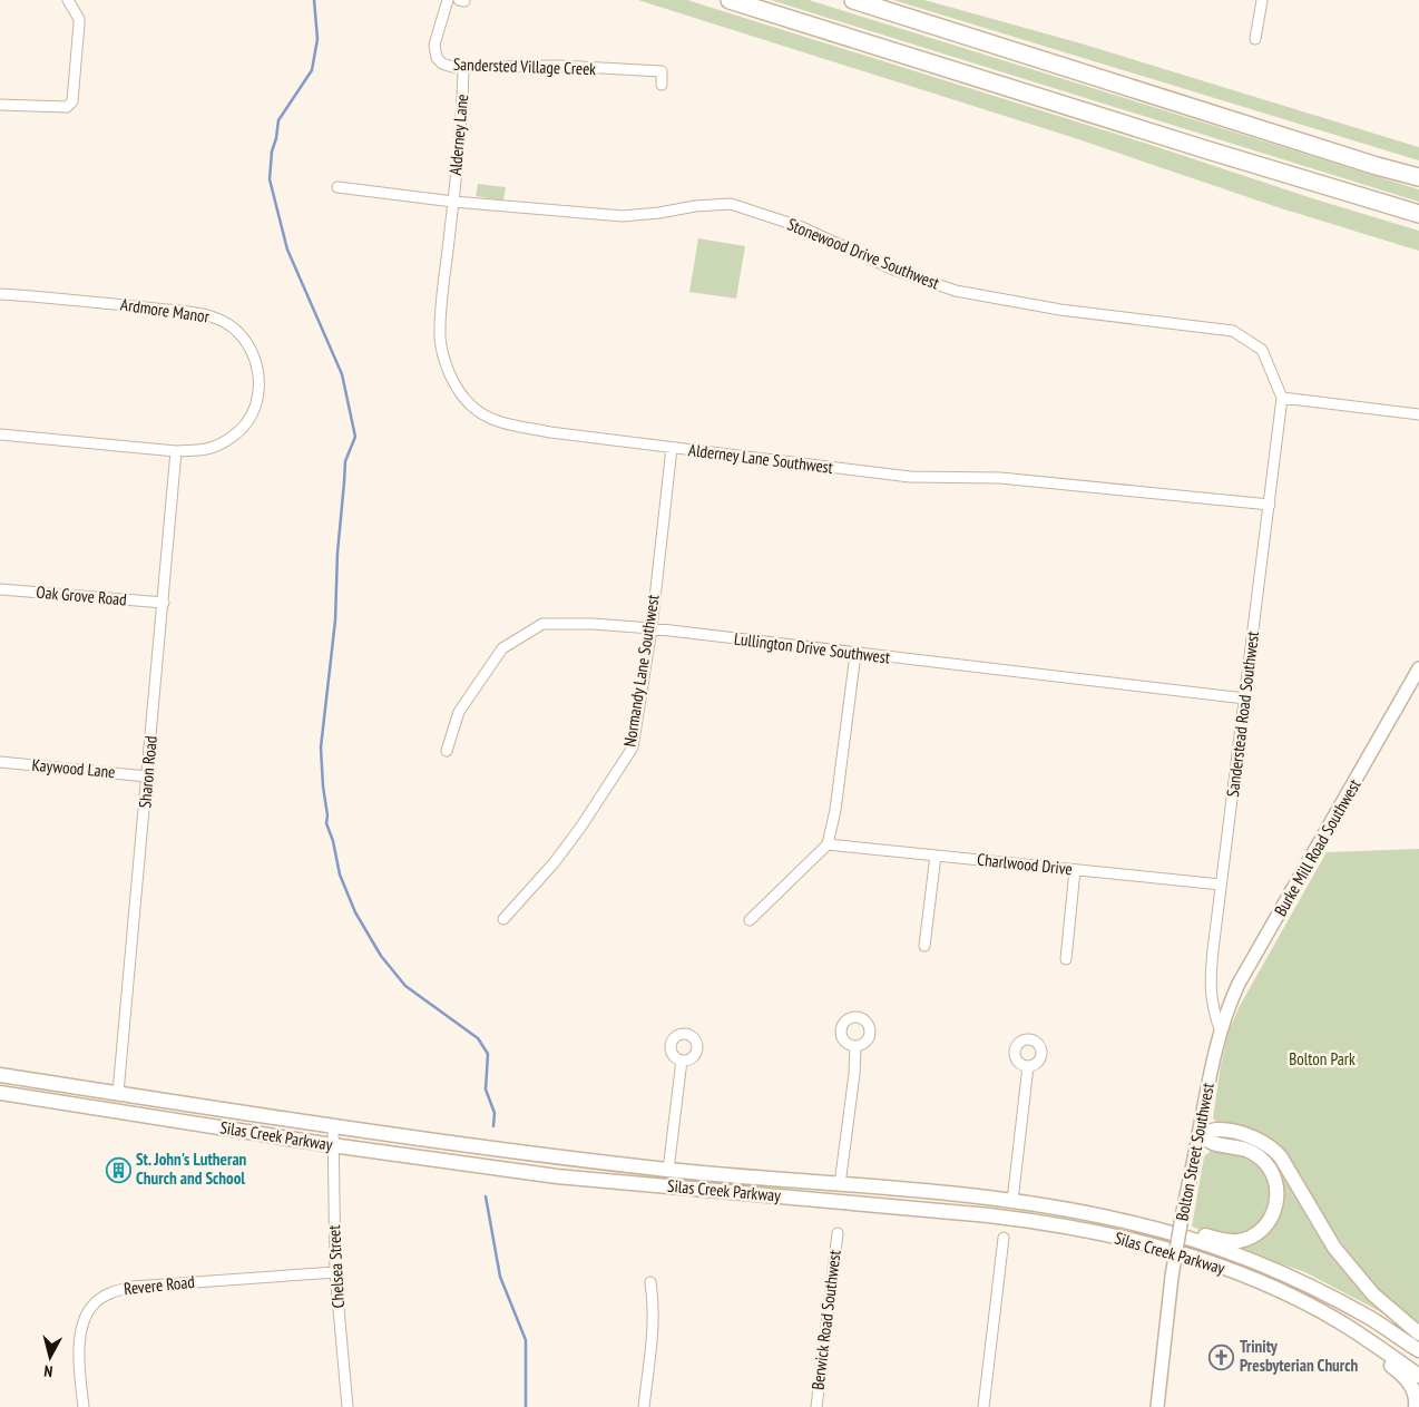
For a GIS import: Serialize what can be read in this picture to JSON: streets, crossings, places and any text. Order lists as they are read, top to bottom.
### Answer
{
  "streets": {
    "main road": ["Silas Creek Parkway"],
    "street": [
      "Sandersted Village Creek",
      "Alderney Lane",
      "Stonewood Drive Southwest",
      "Ardmore Manor",
      "Alderney Lane Southwest",
      "Oak Grove Road",
      "Lullington Drive Southwest",
      "Normandy Lane Southwest",
      "Sanderstead Road Southwest",
      "Kaywood Lane",
      "Sharon Road",
      "Burke Mill Road Southwest",
      "Charlwood Drive",
      "Bolton Street Southwest",
      "Chelsea Street",
      "Revere Road",
      "Berwick Road Southwest"
    ]
  },
  "crossings": [
    ["Sandersted Village Creek", "Alderney Lane"],
    ["Alderney Lane", "Stonewood Drive Southwest"],
    ["Alderney Lane", "Alderney Lane Southwest"],
    ["Stonewood Drive Southwest", "Alderney Lane Southwest"],
    ["Stonewood Drive Southwest", "Sanderstead Road Southwest"],
    ["Ardmore Manor", "Sharon Road"],
    ["Alderney Lane Southwest", "Normandy Lane Southwest"],
    ["Alderney Lane Southwest", "Sanderstead Road Southwest"],
    ["Oak Grove Road", "Sharon Road"],
    ["Lullington Drive Southwest", "Normandy Lane Southwest"],
    ["Lullington Drive Southwest", "Sanderstead Road Southwest"],
    ["Sanderstead Road Southwest", "Burke Mill Road Southwest"],
    ["Sanderstead Road Southwest", "Charlwood Drive"],
    ["Sanderstead Road Southwest", "Bolton Street Southwest"],
    ["Kaywood Lane", "Sharon Road"],
    ["Sharon Road", "Silas Creek Parkway"],
    ["Burke Mill Road Southwest", "Bolton Street Southwest"],
    ["Silas Creek Parkway", "Chelsea Street"],
    ["Chelsea Street", "Revere Road"]
  ],
  "parks": ["Bolton Park"],
  "places": {
    "building": ["St. John's Lutheran Church and School"],
    "church": ["Trinity Presbyterian Church"]
  },
  "north": "bottom"
}
